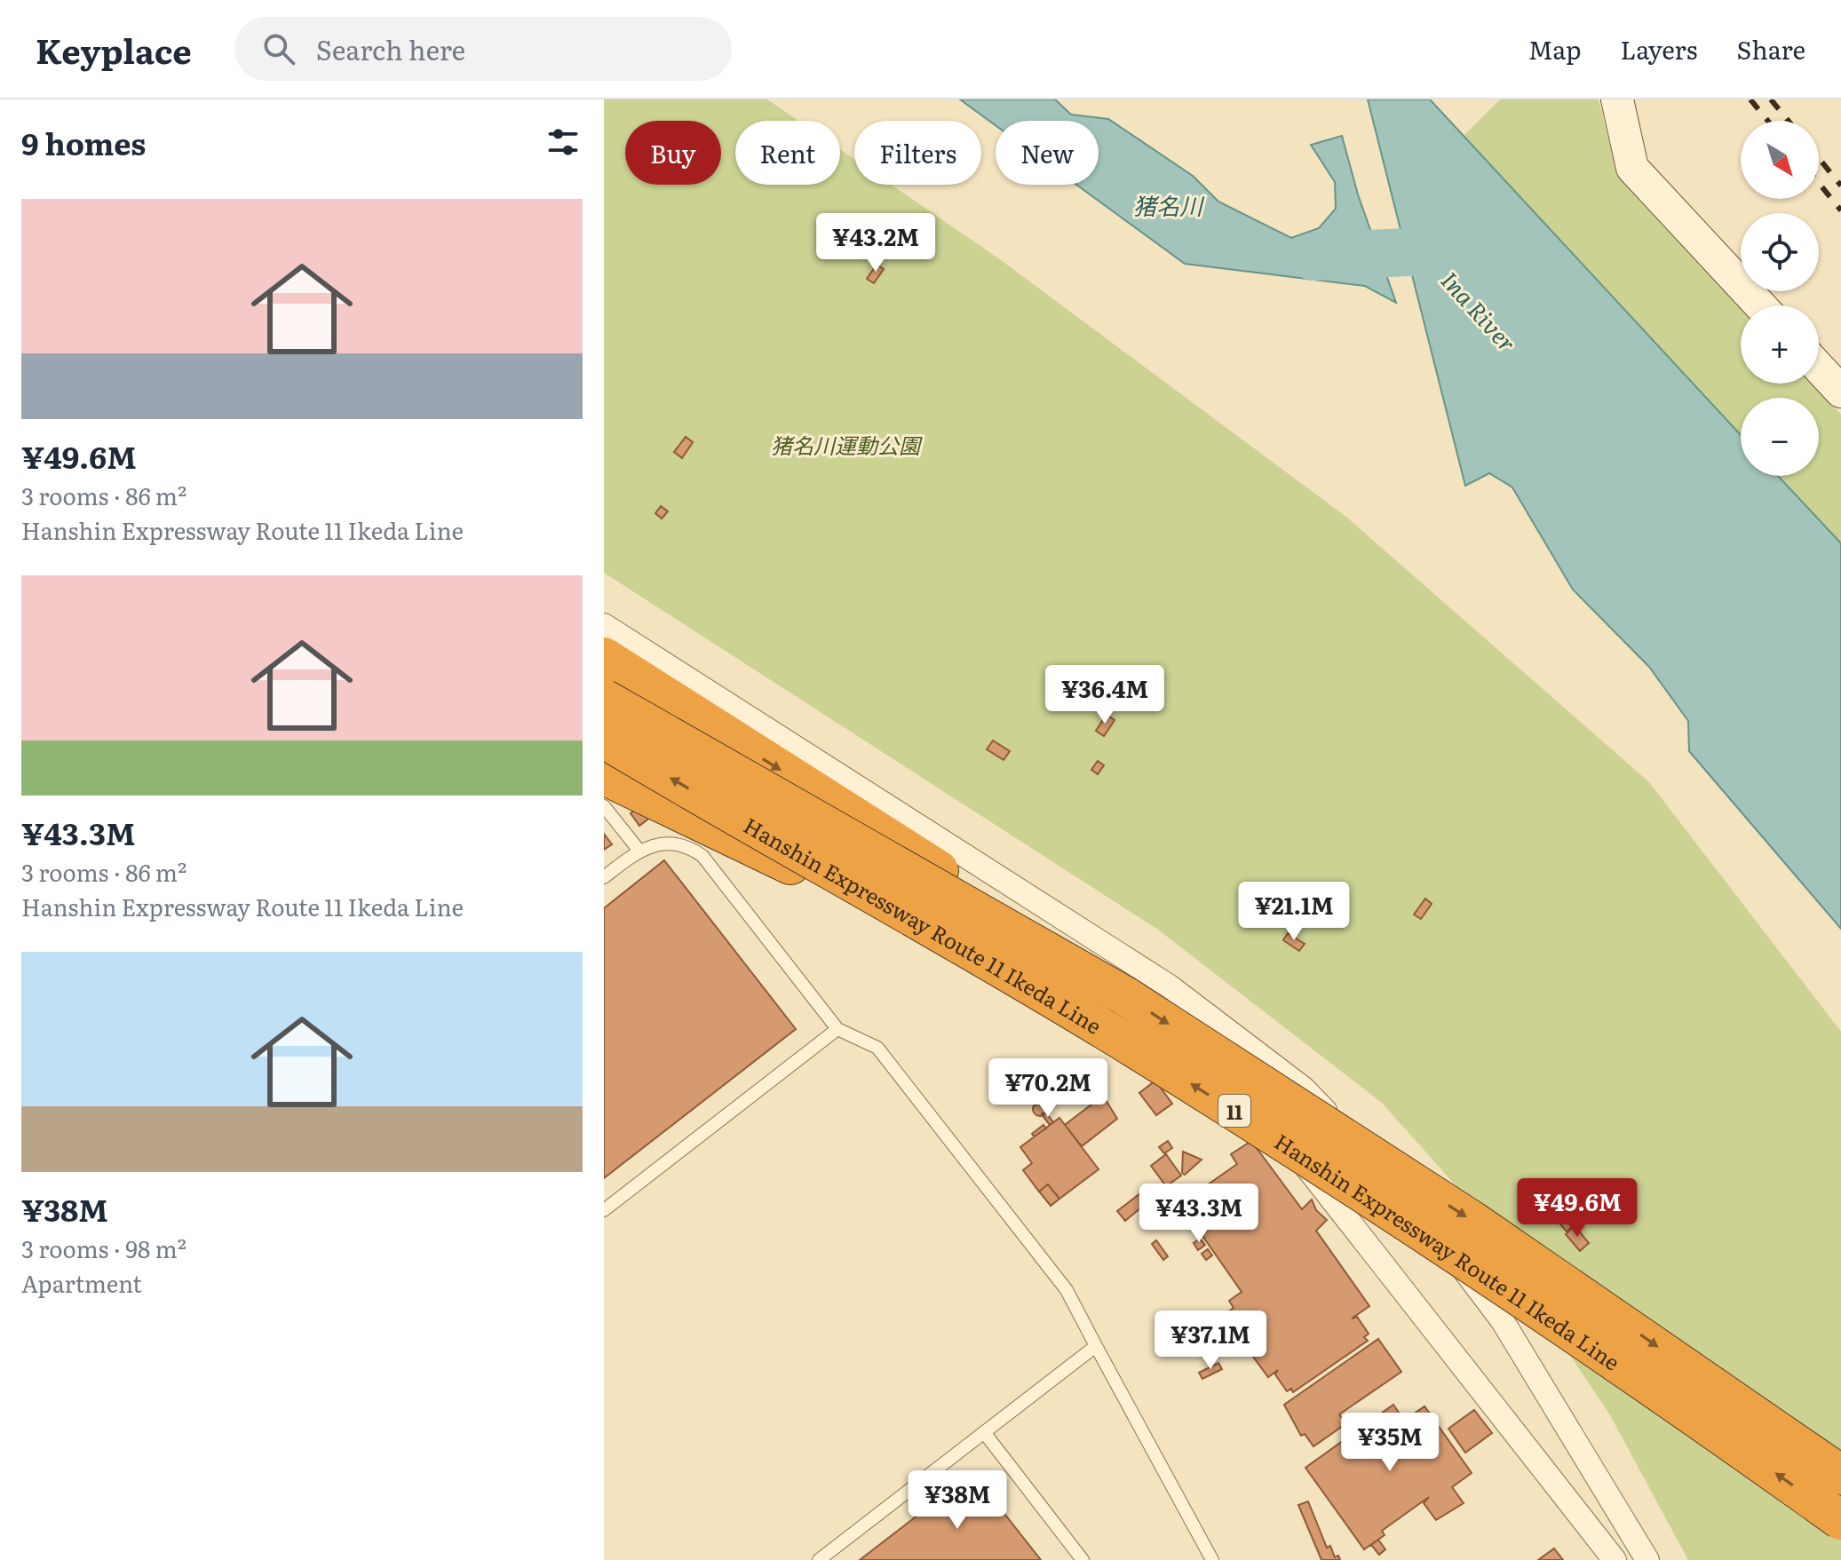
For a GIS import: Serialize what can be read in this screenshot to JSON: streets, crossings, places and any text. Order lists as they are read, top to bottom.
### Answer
{
  "streets": {
    "highway": ["Hanshin Expressway Route 11 Ikeda Line", "11"]
  },
  "water": ["猪名川", "Ina River"],
  "parks": ["猪名川運動公園"],
  "north": "bottom right",
  "page": {
    "header": "Keyplace",
    "search": "Search here",
    "nav": ["Map", "Layers", "Share"],
    "heading": "9 homes",
    "map_buttons": ["+", "−"],
    "chip": [
      "Buy",
      "Rent",
      "Filters",
      "New"
    ],
    "list": [
      {
        "name": "¥49.6M",
        "note": "3 rooms · 86 m² · Hanshin Expressway Route 11 Ikeda Line"
      },
      {
        "name": "¥43.3M",
        "note": "3 rooms · 86 m² · Hanshin Expressway Route 11 Ikeda Line"
      },
      {
        "name": "¥38M",
        "note": "3 rooms · 98 m² · Apartment"
      }
    ],
    "price": [
      "¥43.2M",
      "¥36.4M",
      "¥21.1M",
      "¥70.2M",
      "¥49.6M",
      "¥43.3M",
      "¥37.1M",
      "¥35M",
      "¥38M"
    ]
  }
}
